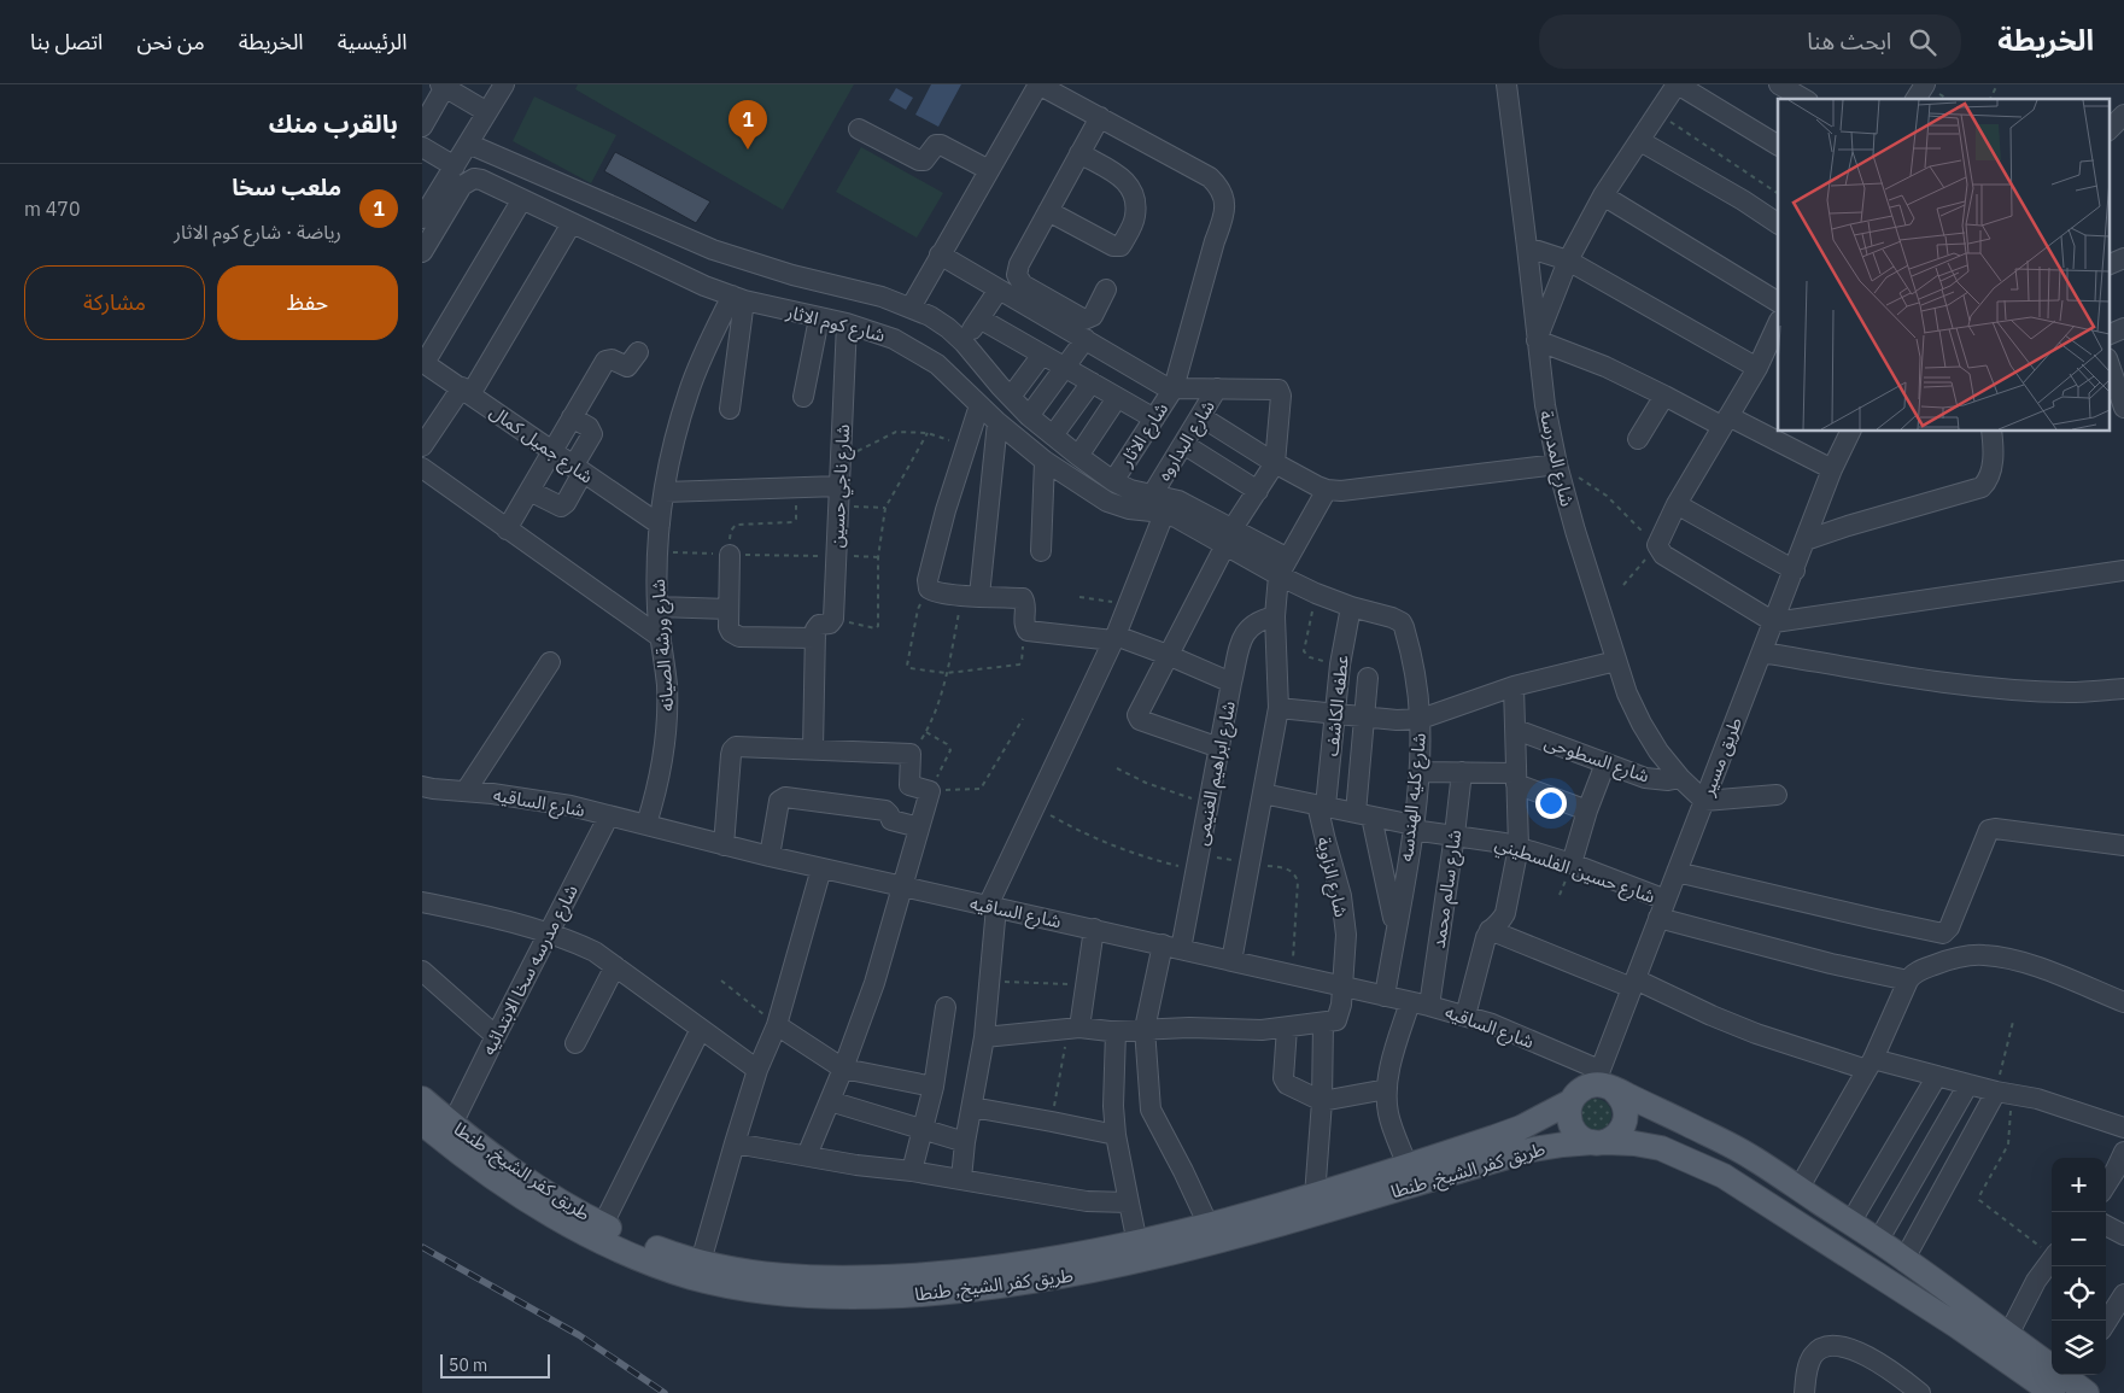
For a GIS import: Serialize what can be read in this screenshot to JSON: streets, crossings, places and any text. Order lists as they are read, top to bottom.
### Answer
{
  "streets": {
    "main road": ["طريق كفر الشيخ, طنطا"],
    "street": [
      "شارع كوم الاثار",
      "شارع الاثار",
      "شارع البداروه",
      "شارع جميل كمال",
      "شارع المدرسة",
      "شارع ناجي حسين",
      "شارع ورشة الصيانه",
      "عطفه الكاشف",
      "طريق مسير",
      "شارع السطوحى",
      "شارع ابراهيم الغنيمى",
      "شارع كليه الهندسه",
      "شارع الساقيه",
      "شارع حسين الفلسطيني",
      "شارع الزاوية",
      "شارع سالم محمد",
      "شارع مدرسه سخا الابتدائيه"
    ]
  },
  "crossings": [
    ["شارع كوم الاثار", "شارع الاثار"],
    ["شارع كوم الاثار", "شارع البداروه"],
    ["شارع كوم الاثار", "شارع ناجي حسين"],
    ["شارع كوم الاثار", "شارع ورشة الصيانه"],
    ["شارع كوم الاثار", "شارع كليه الهندسه"],
    ["شارع جميل كمال", "شارع ورشة الصيانه"],
    ["شارع المدرسة", "طريق مسير"],
    ["شارع المدرسة", "شارع السطوحى"],
    ["شارع ورشة الصيانه", "شارع الساقيه"],
    ["عطفه الكاشف", "شارع كليه الهندسه"],
    ["عطفه الكاشف", "شارع حسين الفلسطيني"],
    ["عطفه الكاشف", "شارع الزاوية"],
    ["طريق مسير", "شارع الساقيه"],
    ["طريق مسير", "شارع حسين الفلسطيني"],
    ["طريق مسير", "طريق كفر الشيخ, طنطا"],
    ["شارع ابراهيم الغنيمى", "شارع الساقيه"],
    ["شارع ابراهيم الغنيمى", "طريق كفر الشيخ, طنطا"],
    ["شارع كليه الهندسه", "شارع الساقيه"],
    ["شارع كليه الهندسه", "شارع حسين الفلسطيني"],
    ["شارع الساقيه", "شارع الزاوية"],
    ["شارع الساقيه", "شارع سالم محمد"],
    ["شارع الساقيه", "شارع مدرسه سخا الابتدائيه"],
    ["شارع الساقيه", "طريق كفر الشيخ, طنطا"],
    ["شارع حسين الفلسطيني", "شارع الزاوية"],
    ["شارع حسين الفلسطيني", "شارع سالم محمد"],
    ["شارع سالم محمد", "طريق كفر الشيخ, طنطا"],
    ["شارع مدرسه سخا الابتدائيه", "طريق كفر الشيخ, طنطا"]
  ],
  "scale_bar": "50 m",
  "page": {
    "header": "الخريطة",
    "search": "ابحث هنا",
    "nav": [
      "الرئيسية",
      "الخريطة",
      "من نحن",
      "اتصل بنا"
    ],
    "heading": "بالقرب منك",
    "pins": "1",
    "list": [
      {
        "mark": "1",
        "name": "ملعب سخا",
        "note": "رياضة · شارع كوم الاثار",
        "value": "470 m"
      }
    ],
    "buttons": ["حفظ", "مشاركة"],
    "map_buttons": ["+", "−"],
    "scale": "50 m"
  }
}
